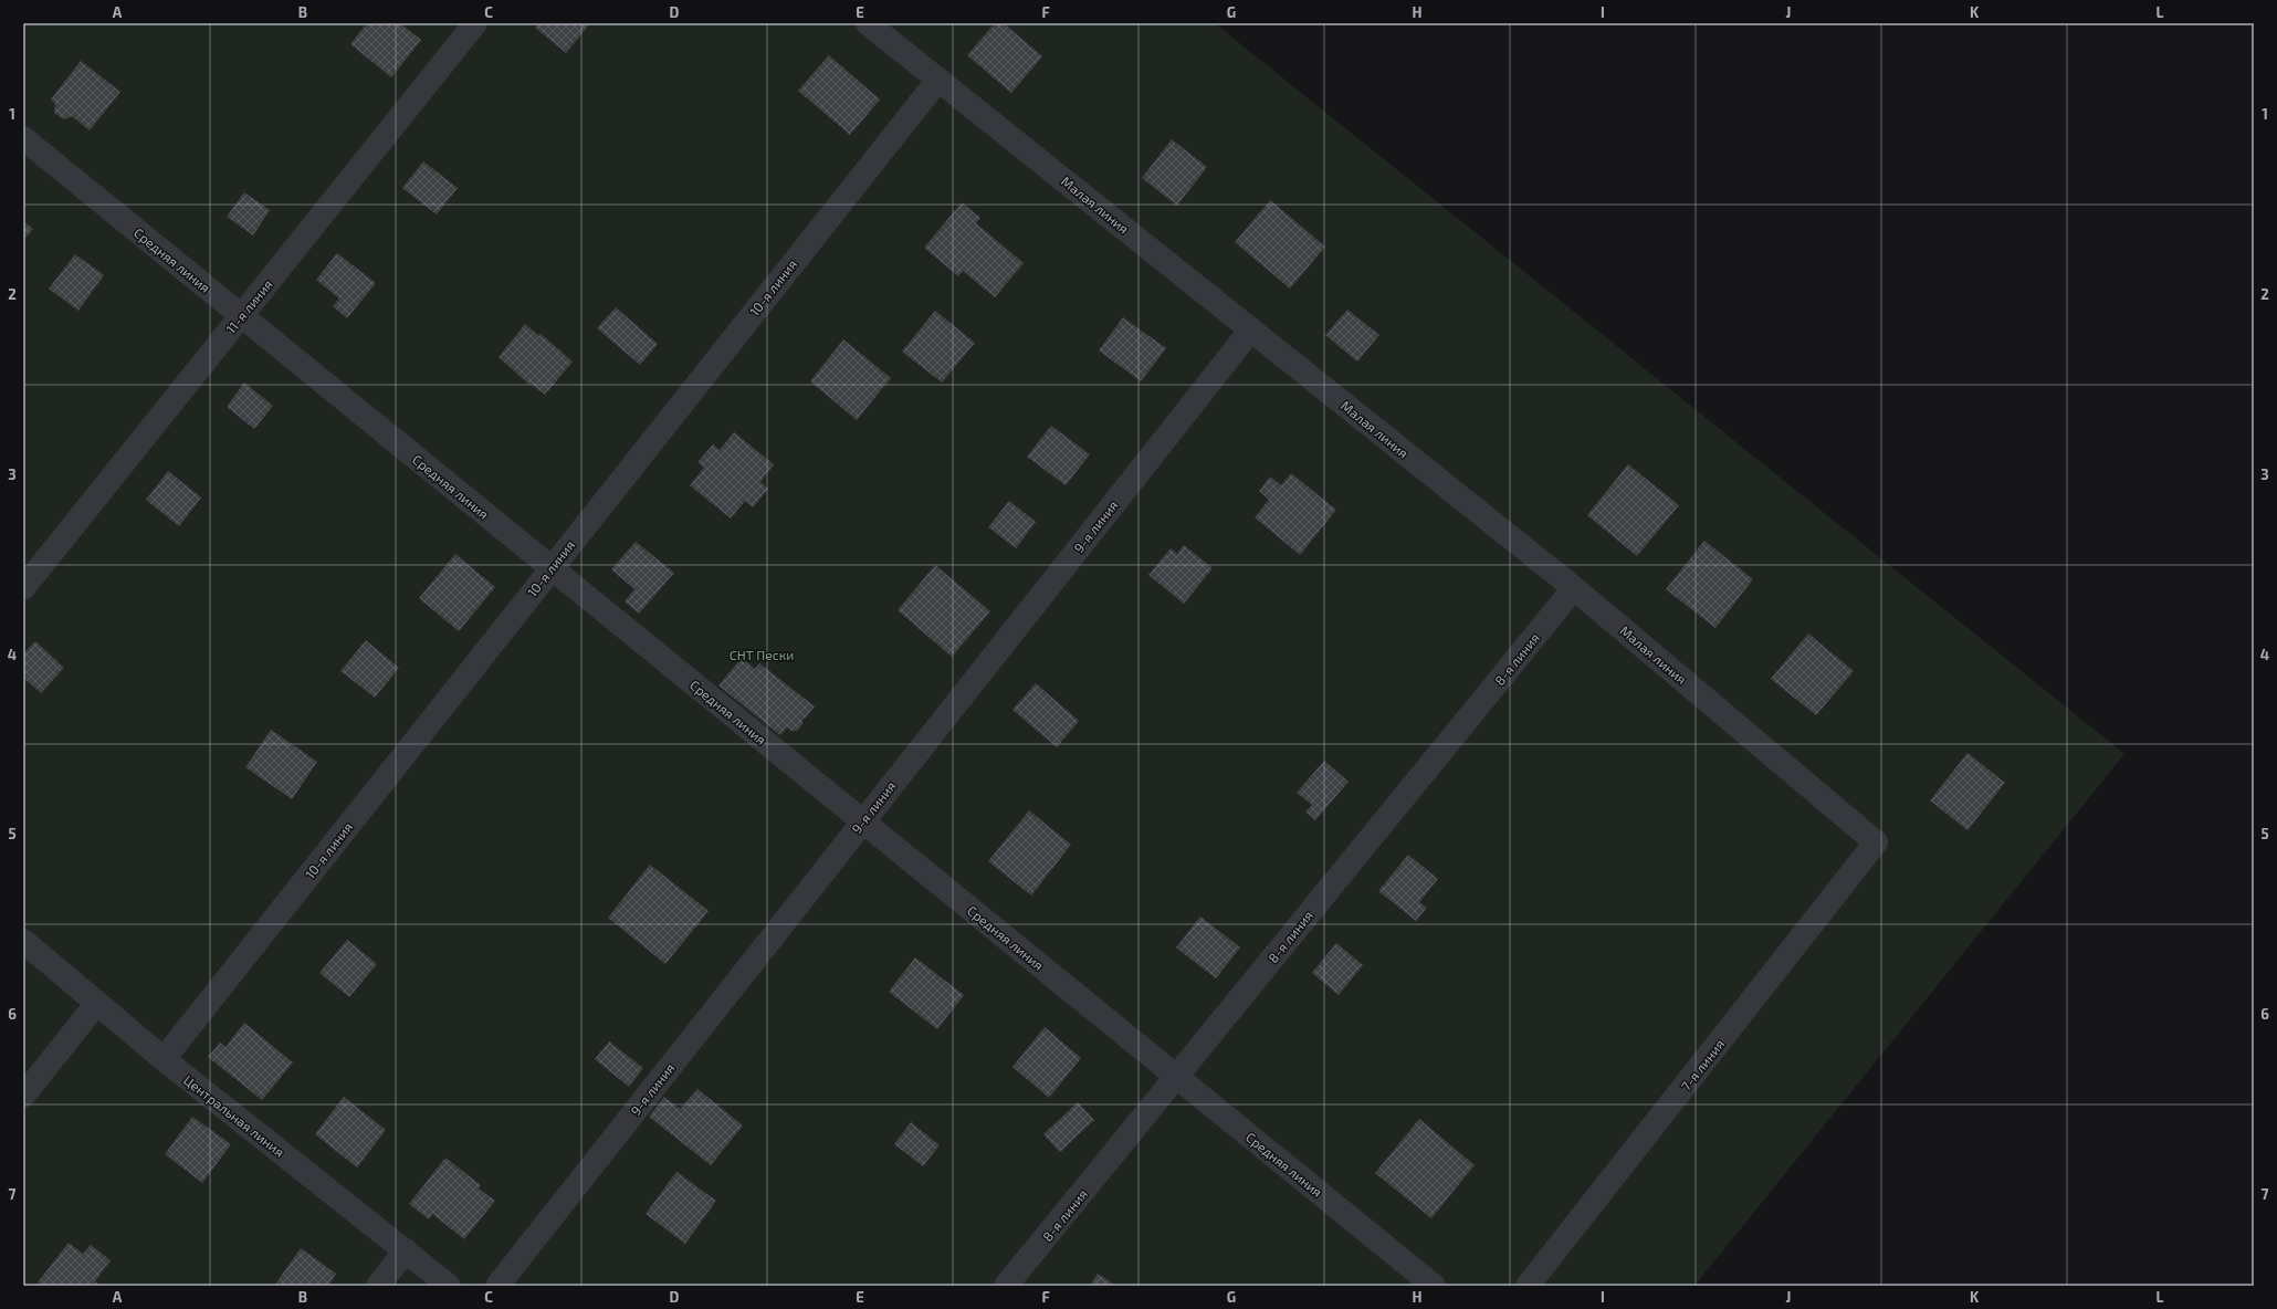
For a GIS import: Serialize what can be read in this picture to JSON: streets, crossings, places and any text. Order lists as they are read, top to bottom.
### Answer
{
  "streets": {
    "street": [
      "Малая линия",
      "Средняя линия",
      "10-я линия",
      "11-я линия",
      "9-я линия",
      "8-я линия",
      "7-я линия",
      "Центральная линия"
    ]
  },
  "crossings": [
    ["Малая линия", "10-я линия"],
    ["Малая линия", "9-я линия"],
    ["Малая линия", "8-я линия"],
    ["Малая линия", "7-я линия"],
    ["Средняя линия", "10-я линия"],
    ["Средняя линия", "11-я линия"],
    ["Средняя линия", "9-я линия"],
    ["Средняя линия", "8-я линия"],
    ["10-я линия", "Центральная линия"]
  ],
  "parks": ["СНТ Пески"],
  "grid": {
    "columns": [
      "A",
      "B",
      "C",
      "D",
      "E",
      "F",
      "G",
      "H",
      "I",
      "J",
      "K",
      "L"
    ],
    "rows": [
      "1",
      "2",
      "3",
      "4",
      "5",
      "6",
      "7"
    ]
  }
}
